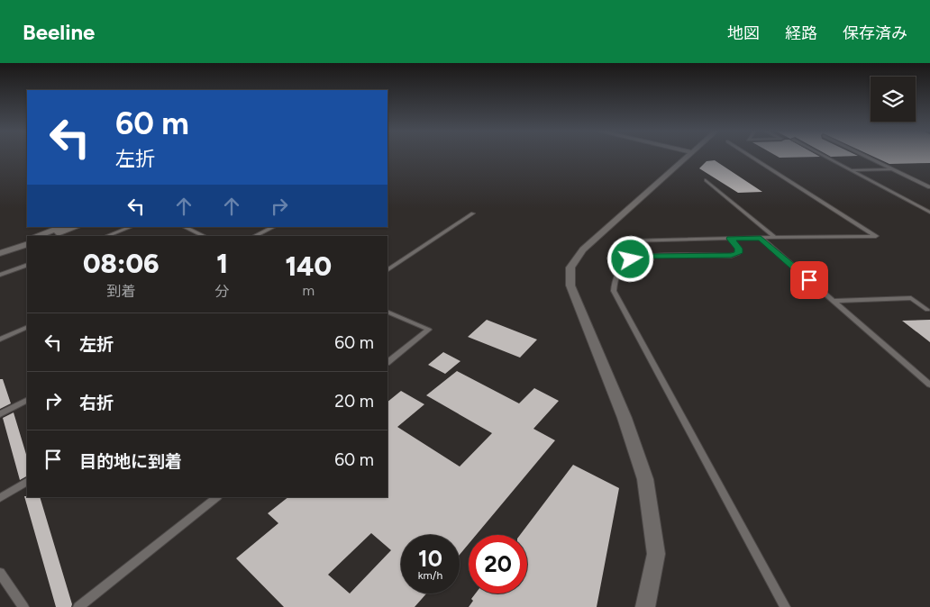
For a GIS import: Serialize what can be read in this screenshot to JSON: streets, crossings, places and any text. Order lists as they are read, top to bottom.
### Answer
{
  "page": {
    "header": "Beeline",
    "nav": ["地図", "経路", "保存済み"],
    "turn": ["60 m", "左折"],
    "eta": [
      "08:06",
      "到着",
      "1",
      "分",
      "140",
      "m"
    ],
    "list": [
      {
        "name": "左折",
        "value": "60 m"
      },
      {
        "name": "右折",
        "value": "20 m"
      },
      {
        "name": "目的地に到着",
        "value": "60 m"
      }
    ],
    "speed": "10 km/h",
    "limit": "20"
  }
}
